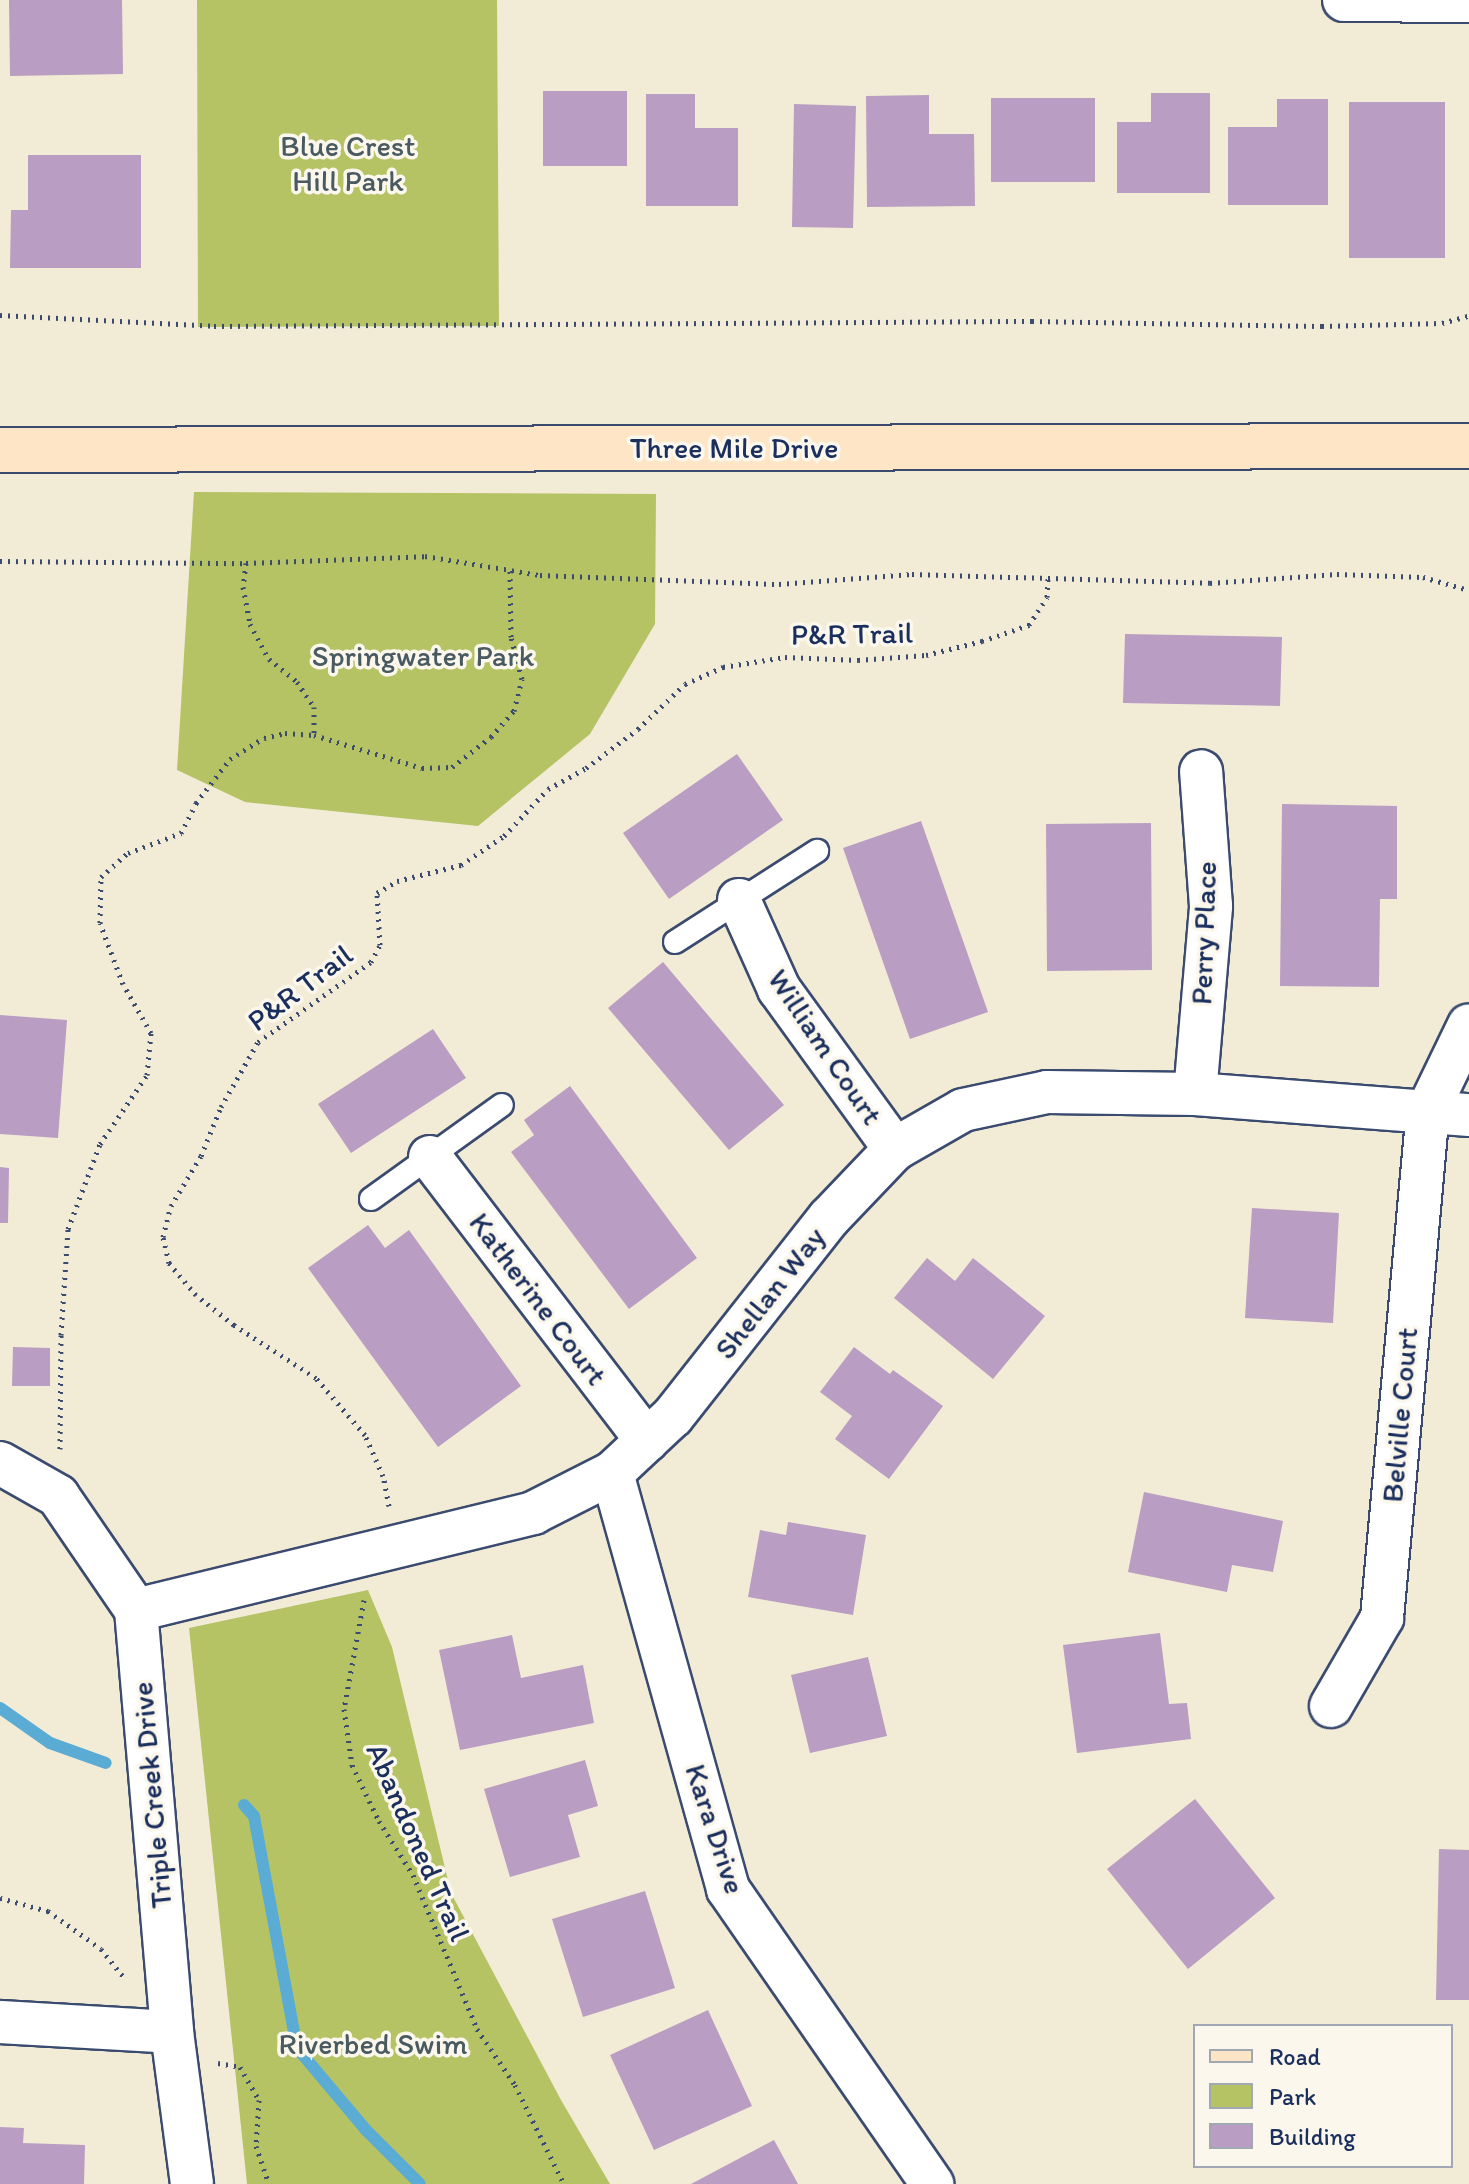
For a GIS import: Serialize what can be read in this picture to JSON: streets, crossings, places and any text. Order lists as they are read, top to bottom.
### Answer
{
  "streets": {
    "main road": ["Three Mile Drive"],
    "street": [
      "Perry Place",
      "William Court",
      "Shellan Way",
      "Katherine Court",
      "Belville Court",
      "Triple Creek Drive",
      "Kara Drive"
    ],
    "path": ["P&R Trail", "Abandoned Trail"]
  },
  "crossings": [
    ["P&R Trail", "Shellan Way"],
    ["P&R Trail", "Abandoned Trail"],
    ["Perry Place", "Shellan Way"],
    ["William Court", "Shellan Way"],
    ["Shellan Way", "Katherine Court"],
    ["Shellan Way", "Belville Court"],
    ["Shellan Way", "Triple Creek Drive"],
    ["Shellan Way", "Kara Drive"],
    ["Shellan Way", "Abandoned Trail"]
  ],
  "parks": ["Blue Crest Hill Park", "Springwater Park", "Riverbed Swim"],
  "legend": ["Road", "Park", "Building"]
}
